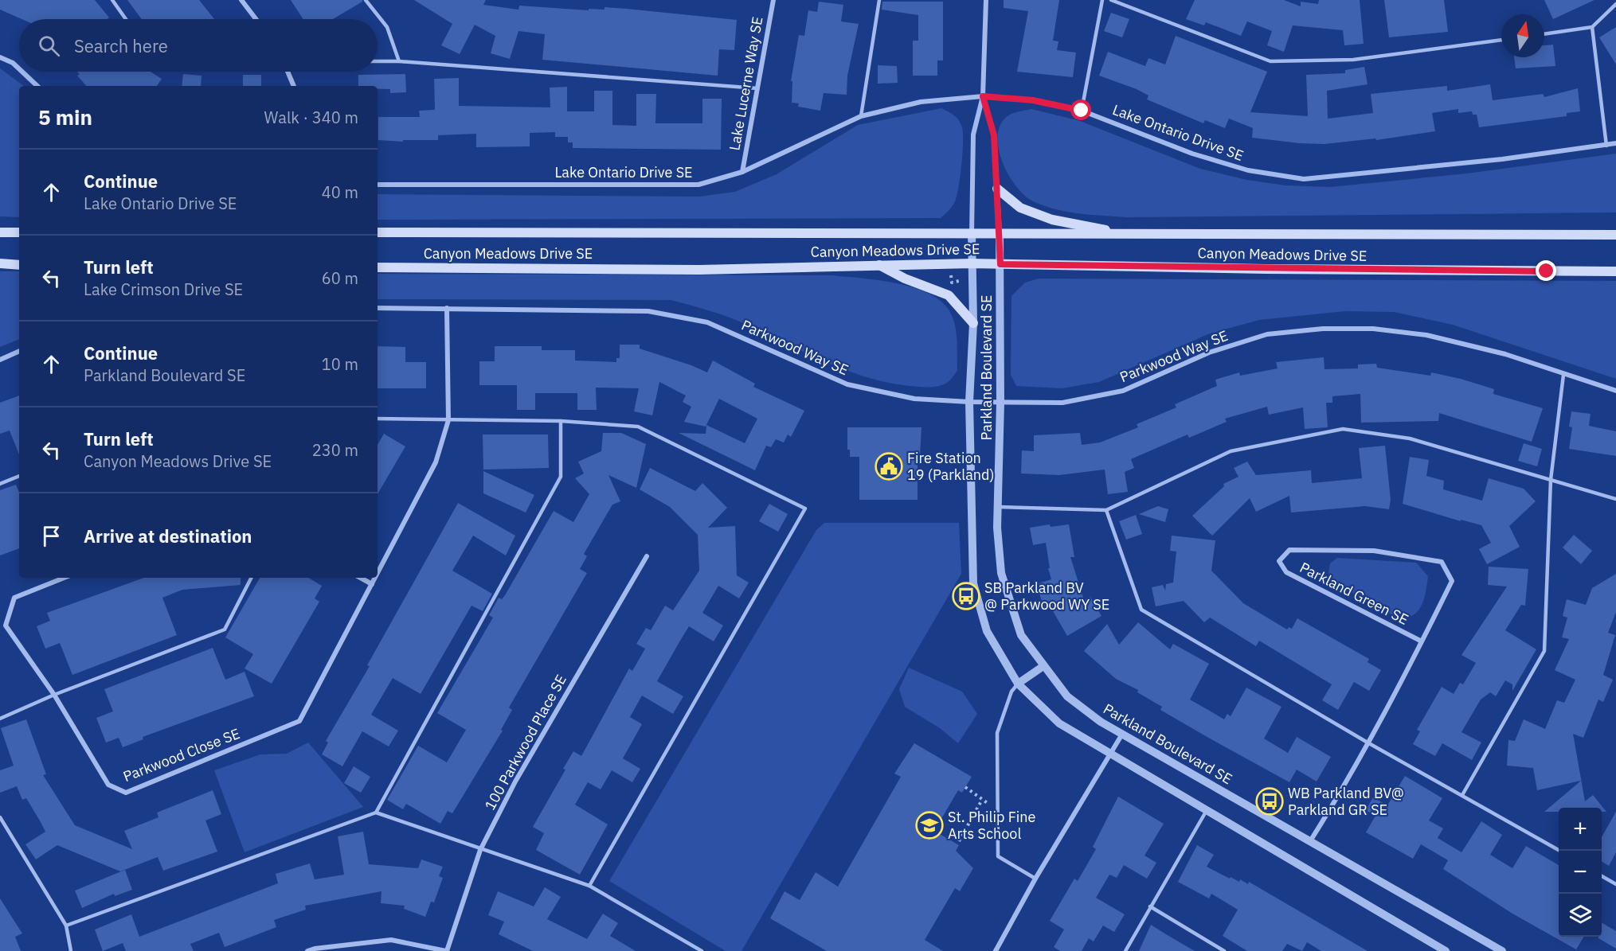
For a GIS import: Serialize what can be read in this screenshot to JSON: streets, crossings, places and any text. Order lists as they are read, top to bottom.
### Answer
{
  "streets": {
    "main road": ["Canyon Meadows Drive SE"],
    "street": [
      "Lake Lucerne Way SE",
      "Lake Ontario Drive SE",
      "Parkwood Way SE",
      "Parkland Boulevard SE",
      "Parkland Green SE",
      "100 Parkwood Place SE",
      "Parkwood Close SE"
    ]
  },
  "crossings": [
    ["Lake Lucerne Way SE", "Lake Ontario Drive SE"],
    ["Canyon Meadows Drive SE", "Parkland Boulevard SE"],
    ["Parkwood Way SE", "Parkland Boulevard SE"],
    ["Parkwood Way SE", "Parkwood Close SE"],
    ["Parkland Boulevard SE", "Parkland Green SE"]
  ],
  "places": {
    "public building": ["Fire Station 19 (Parkland)"],
    "bus stop": ["SB Parkland BV @ Parkwood WY SE", "WB Parkland BV@ Parkland GR SE"],
    "school or university": ["St. Philip Fine Arts School"]
  },
  "north": "top",
  "page": {
    "search": "Search here",
    "heading": ["5 min", "Walk · 340 m"],
    "list": [
      ["Continue", "Lake Ontario Drive SE", "40 m"],
      ["Turn left", "Lake Crimson Drive SE", "60 m"],
      ["Continue", "Parkland Boulevard SE", "10 m"],
      ["Turn left", "Canyon Meadows Drive SE", "230 m"],
      "Arrive at destination"
    ],
    "map_buttons": ["+", "−"]
  }
}
